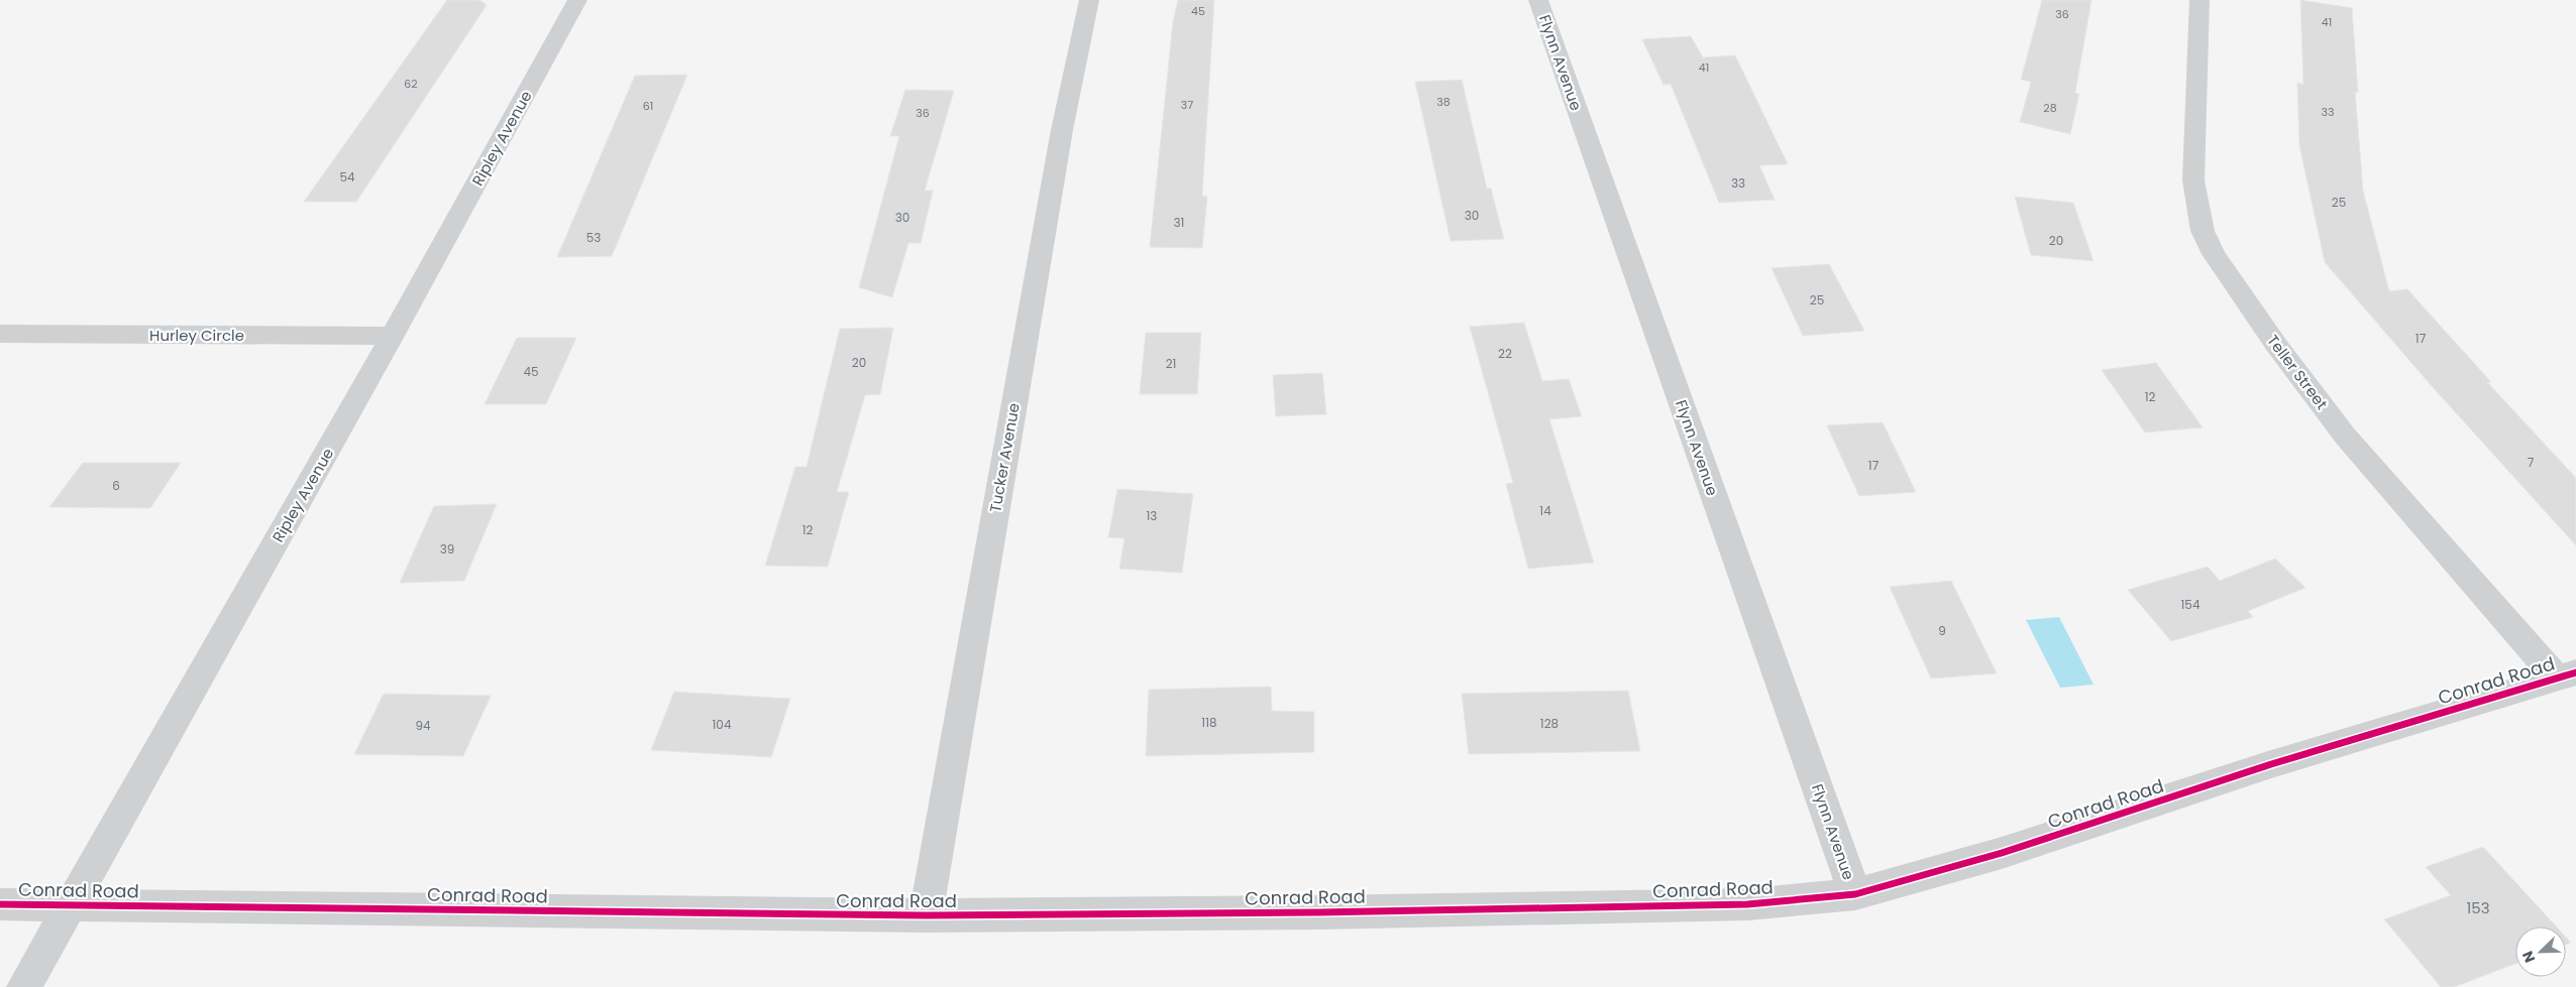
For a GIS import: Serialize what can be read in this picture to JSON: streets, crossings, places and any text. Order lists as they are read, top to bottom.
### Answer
{
  "streets": {
    "street": [
      "Flynn Avenue",
      "Ripley Avenue",
      "Hurley Circle",
      "Teller Street",
      "Tucker Avenue",
      "Conrad Road"
    ]
  },
  "crossings": [
    ["Flynn Avenue", "Conrad Road"],
    ["Ripley Avenue", "Hurley Circle"],
    ["Ripley Avenue", "Conrad Road"],
    ["Teller Street", "Conrad Road"],
    ["Tucker Avenue", "Conrad Road"]
  ],
  "house_numbers": [
    "45",
    "36",
    "41",
    "41",
    "62",
    "38",
    "37",
    "61",
    "28",
    "33",
    "36",
    "54",
    "33",
    "25",
    "30",
    "30",
    "31",
    "53",
    "20",
    "25",
    "17",
    "22",
    "20",
    "21",
    "45",
    "12",
    "7",
    "17",
    "6",
    "14",
    "13",
    "12",
    "39",
    "154",
    "9",
    "118",
    "128",
    "104",
    "94",
    "153"
  ],
  "north": "bottom left"
}
